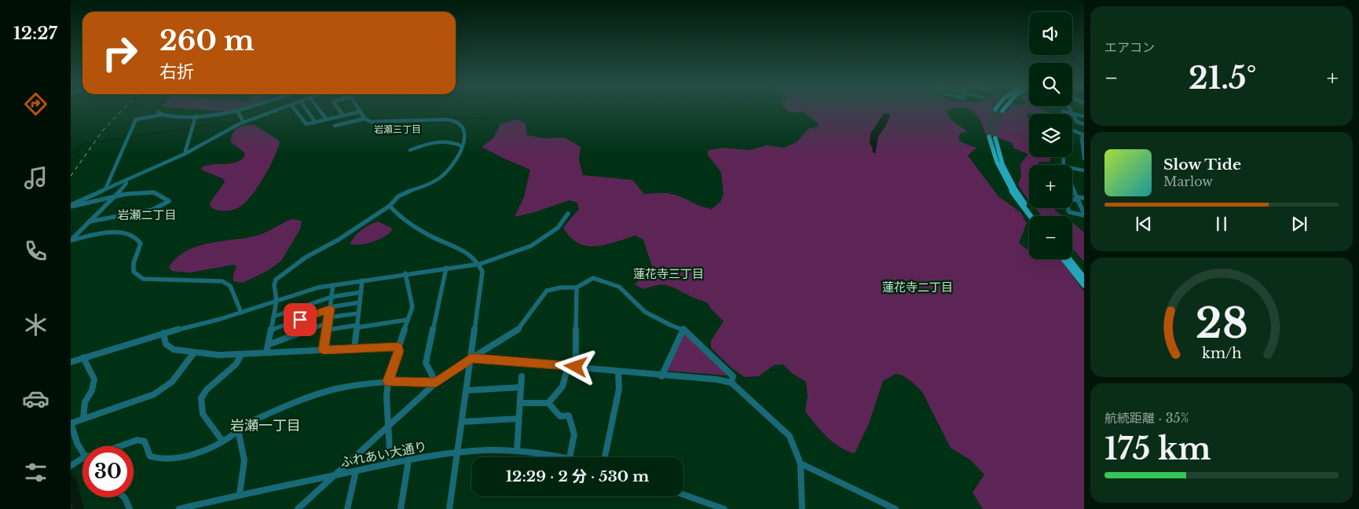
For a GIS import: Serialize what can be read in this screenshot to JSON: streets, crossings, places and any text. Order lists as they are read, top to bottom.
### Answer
{
  "streets": {
    "street": ["ふれあい大通り"]
  },
  "districts": [
    "岩瀬三丁目",
    "岩瀬二丁目",
    "蓮花寺三丁目",
    "蓮花寺二丁目",
    "岩瀬一丁目"
  ],
  "page": {
    "tabs": "12:27",
    "tile": [
      "エアコン",
      ["航続距離 · 35%", "175 km"]
    ],
    "map_buttons": ["+", "−"],
    "turn": ["260 m", "右折"],
    "heat": ["−", "21.5°", "+"],
    "song": ["Slow Tide", "Marlow"],
    "limit": "30",
    "trip": "12:29 · 2 分 · 530 m",
    "gauge": ["28", "km/h"]
  }
}
